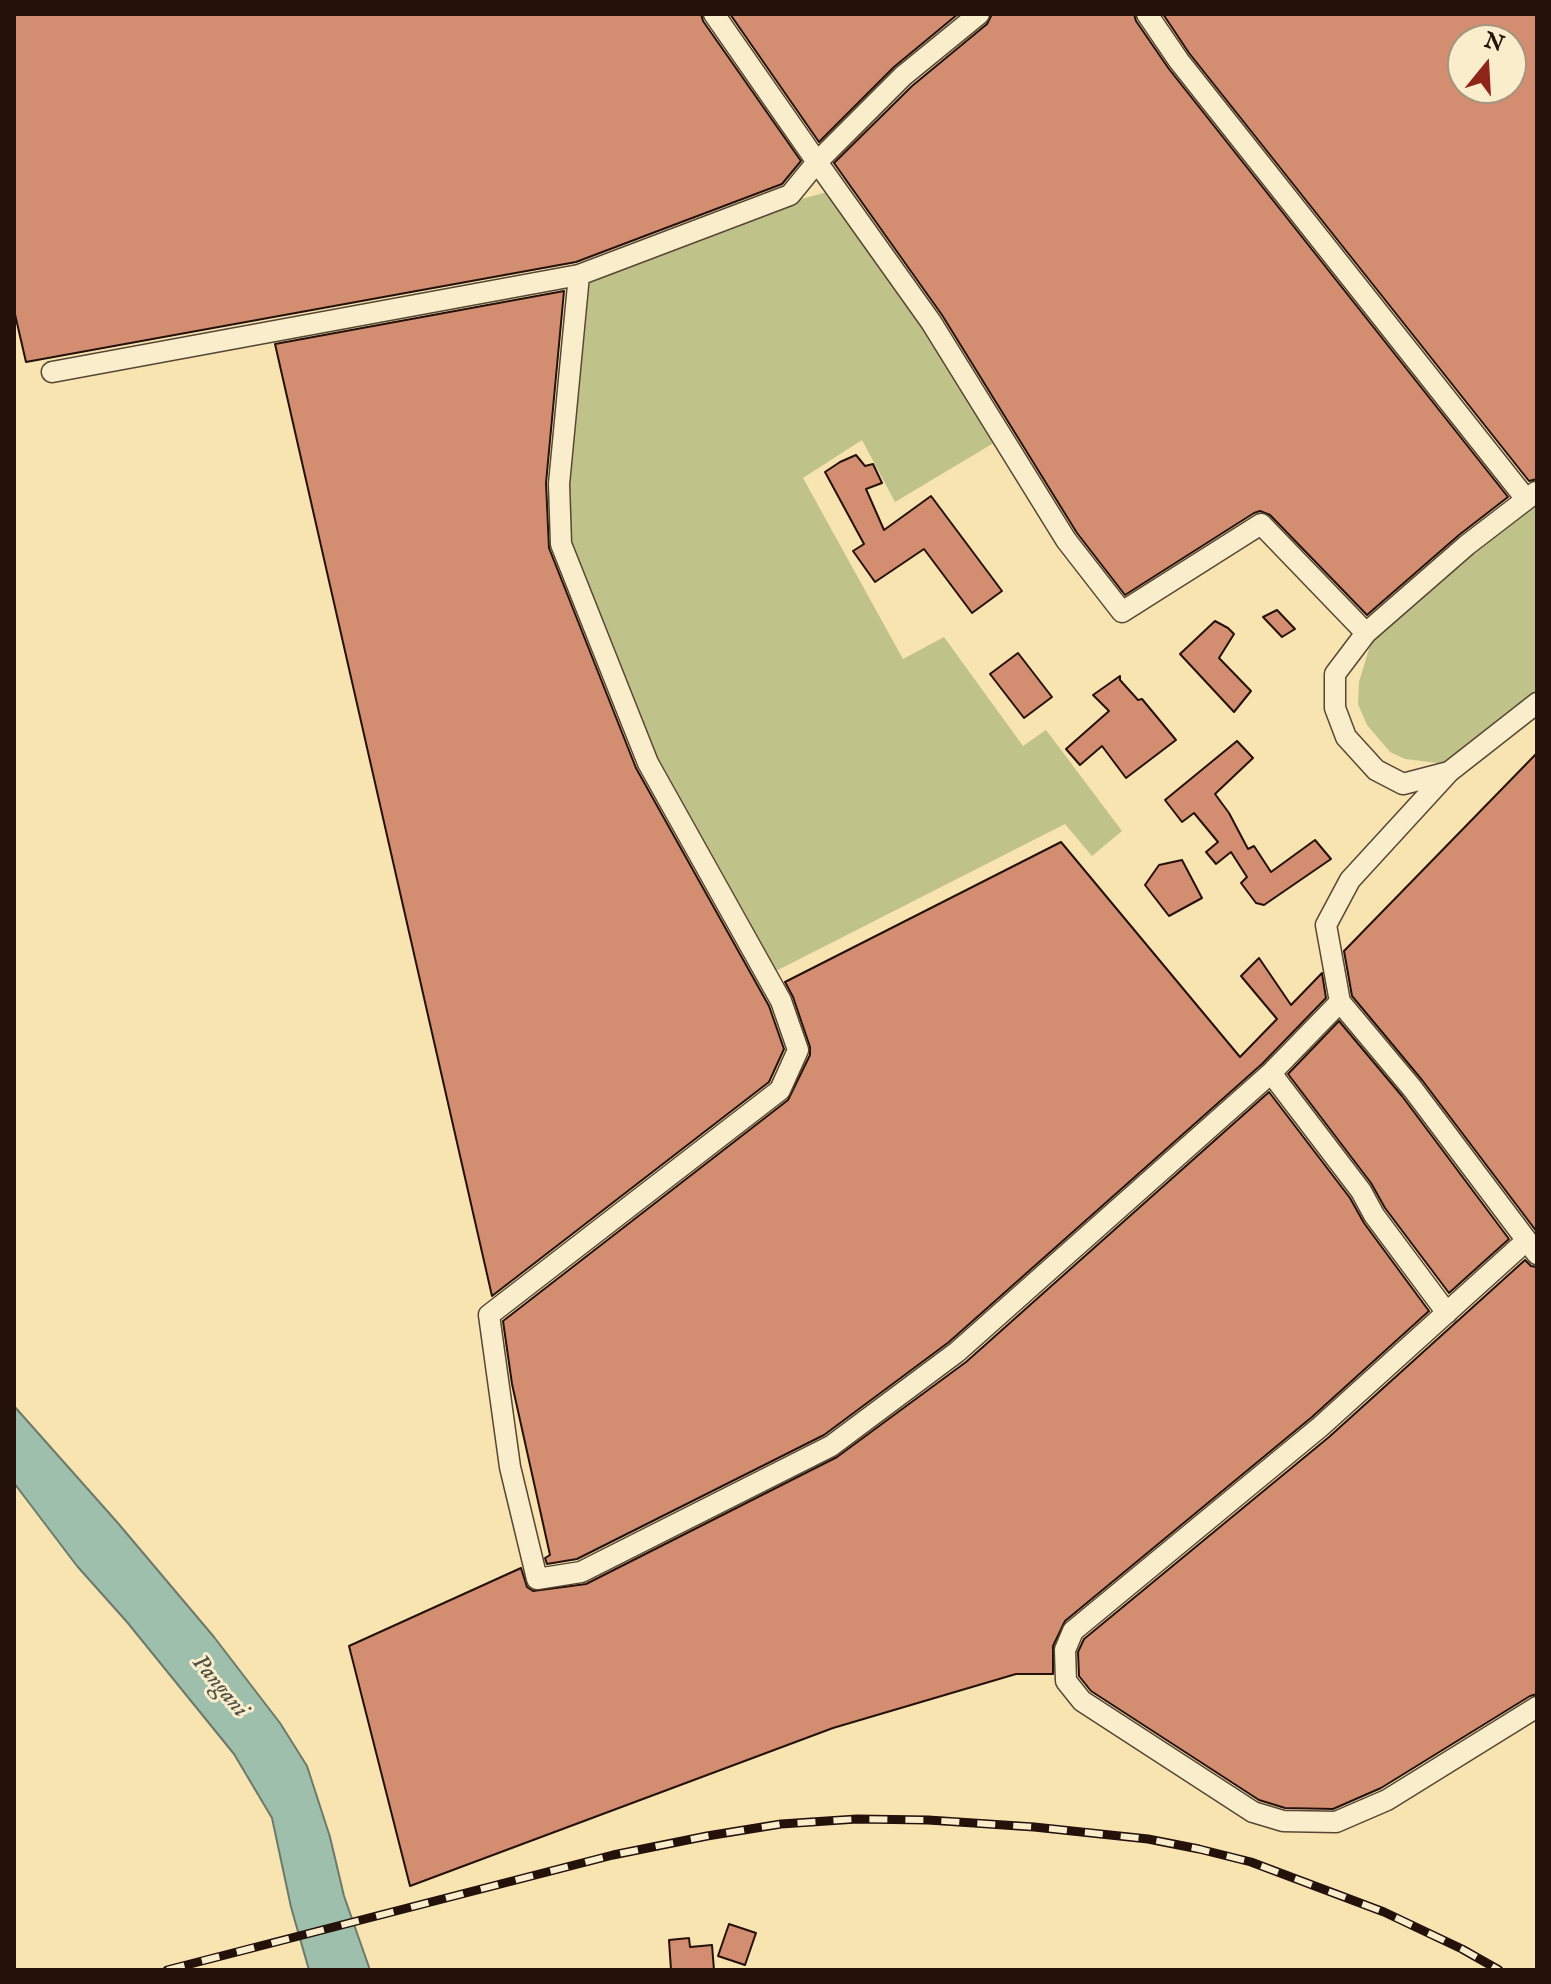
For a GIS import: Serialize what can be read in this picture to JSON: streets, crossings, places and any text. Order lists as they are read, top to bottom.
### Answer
{
  "water": ["Pangani"],
  "north": "top"
}
